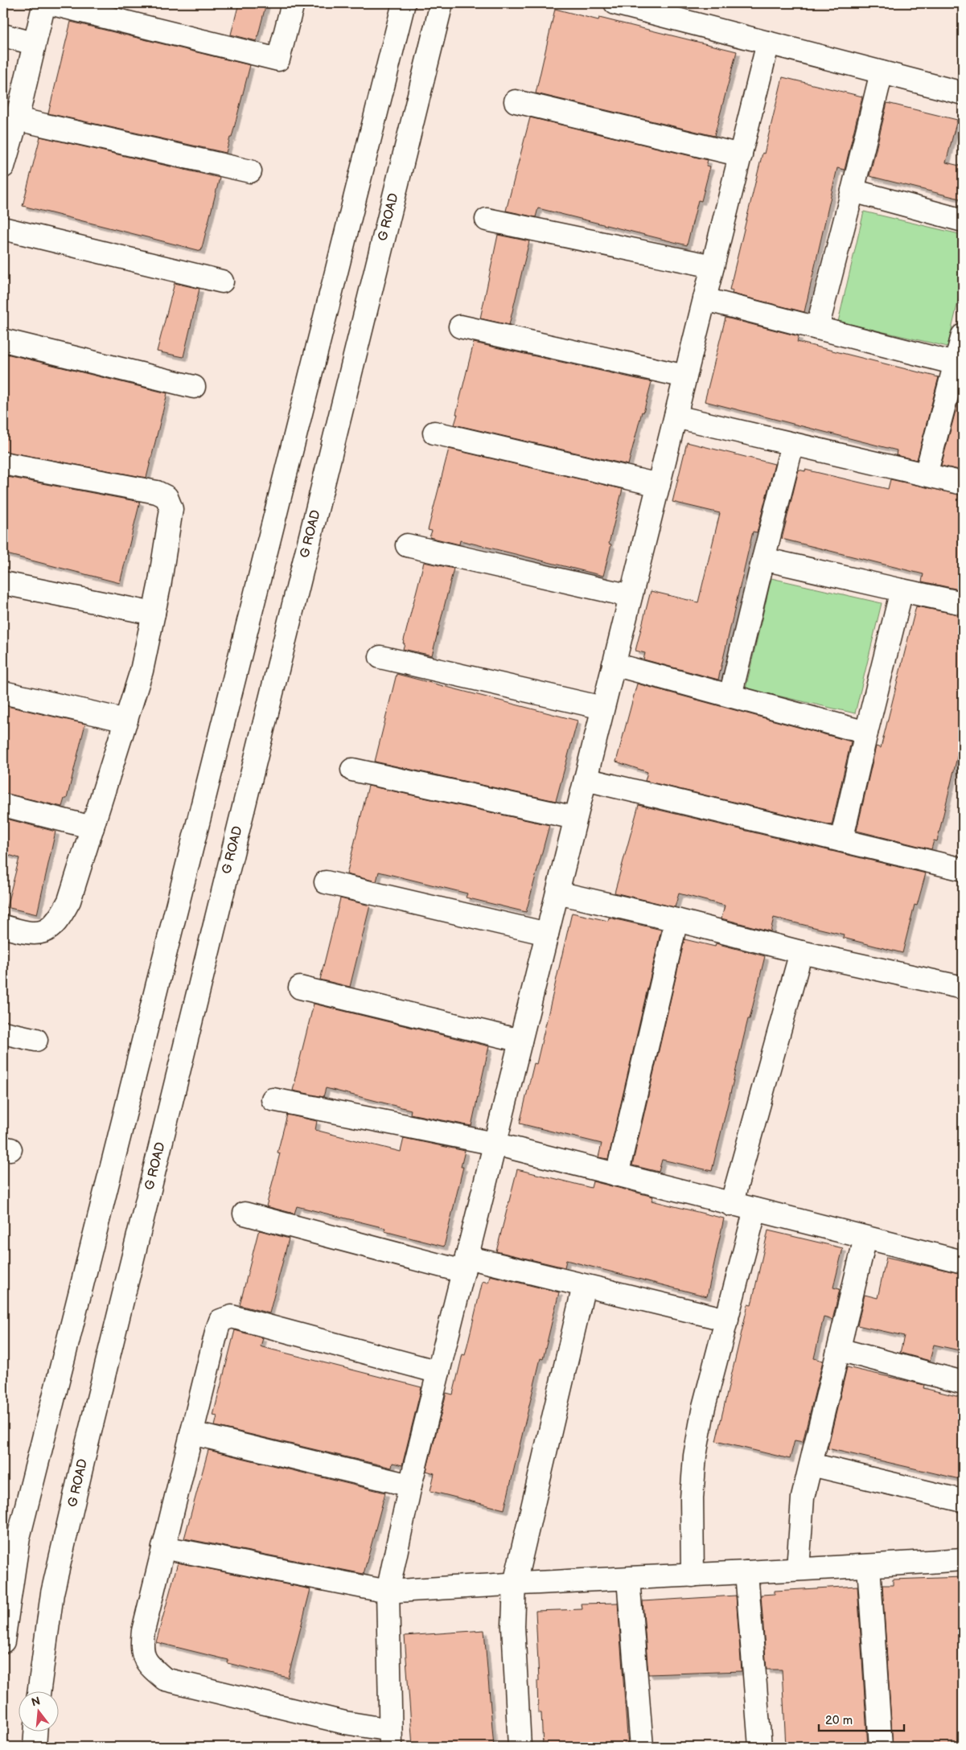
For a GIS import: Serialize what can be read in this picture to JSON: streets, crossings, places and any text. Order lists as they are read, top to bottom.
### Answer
{
  "streets": {
    "street": ["G ROAD"]
  },
  "scale_bar": "20 m",
  "north": "top"
}
